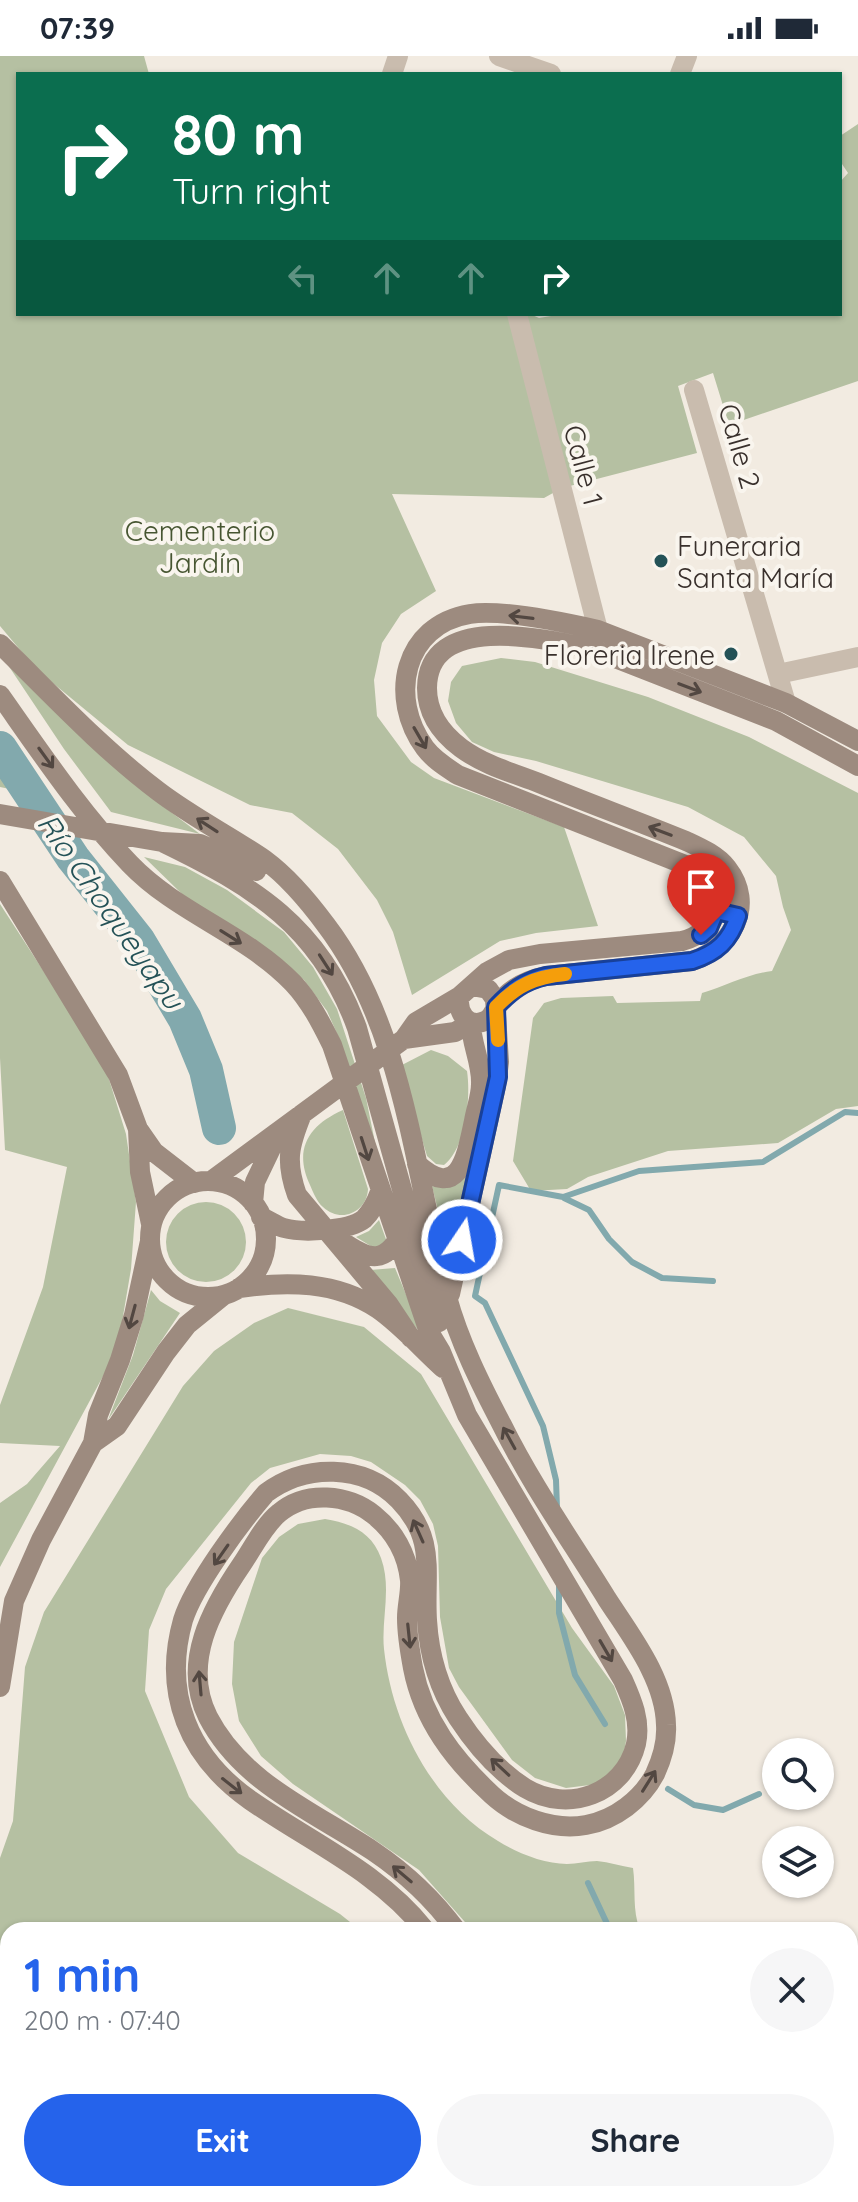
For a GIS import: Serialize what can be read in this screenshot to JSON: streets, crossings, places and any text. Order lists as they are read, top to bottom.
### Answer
{
  "streets": {
    "street": ["Calle 2", "Calle 1"]
  },
  "water": ["Río Choqueyapu"],
  "parks": ["Cementerio Jardín"],
  "places": ["Funeraria Santa María", "Floreria Irene"],
  "page": {
    "status": "07:39",
    "turn": ["80 m", "Turn right"],
    "heading": ["1 min", "200 m · 07:40"],
    "buttons": ["Exit", "Share"]
  }
}
